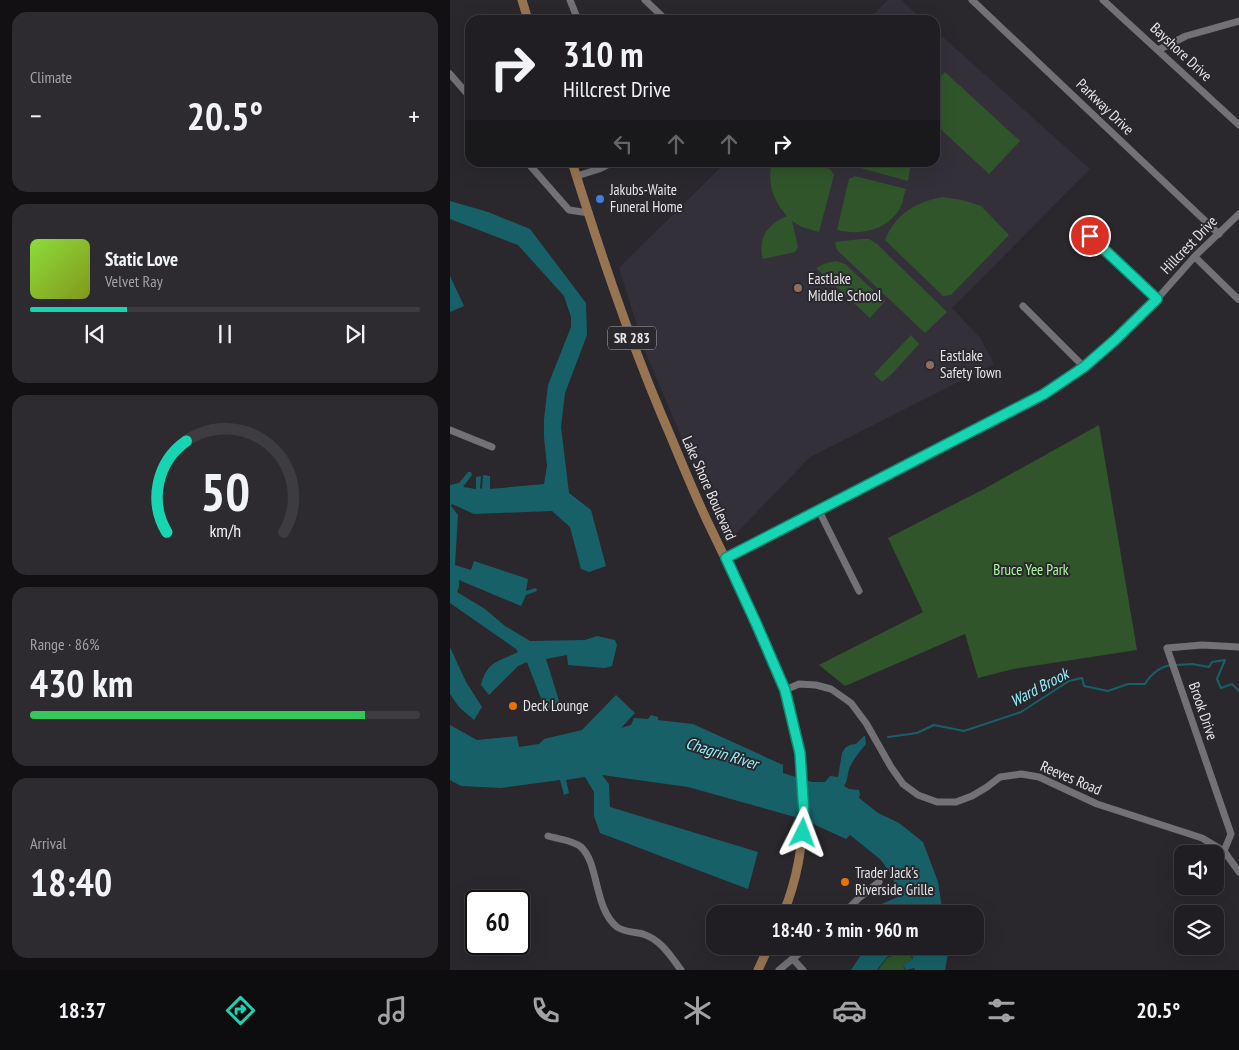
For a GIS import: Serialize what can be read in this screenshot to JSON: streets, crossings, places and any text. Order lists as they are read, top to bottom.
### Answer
{
  "streets": {
    "main road": ["SR 283", "Lake Shore Boulevard"],
    "street": [
      "Bayshore Drive",
      "Parkway Drive",
      "Hillcrest Drive",
      "Brook Drive",
      "Reeves Road"
    ]
  },
  "crossings": [
    ["Parkway Drive", "Hillcrest Drive"],
    ["Hillcrest Drive", "Lake Shore Boulevard"],
    ["Lake Shore Boulevard", "Reeves Road"],
    ["Brook Drive", "Reeves Road"]
  ],
  "water": ["Ward Brook", "Chagrin River"],
  "parks": ["Bruce Yee Park"],
  "places": [
    "Jakubs-Waite Funeral Home",
    "Eastlake Middle School",
    "Eastlake Safety Town",
    "Deck Lounge",
    "Trader Jack's Riverside Grille"
  ],
  "page": {
    "tile": [
      "Climate",
      ["Range · 86%", "430 km"],
      ["Arrival", "18:40"]
    ],
    "turn": ["310 m", "Hillcrest Drive"],
    "heat": ["−", "20.5°", "+"],
    "song": ["Static Love", "Velvet Ray"],
    "limit": "60",
    "trip": "18:40 · 3 min · 960 m",
    "tabs": ["18:37", "20.5°"],
    "gauge": ["50", "km/h"]
  }
}
